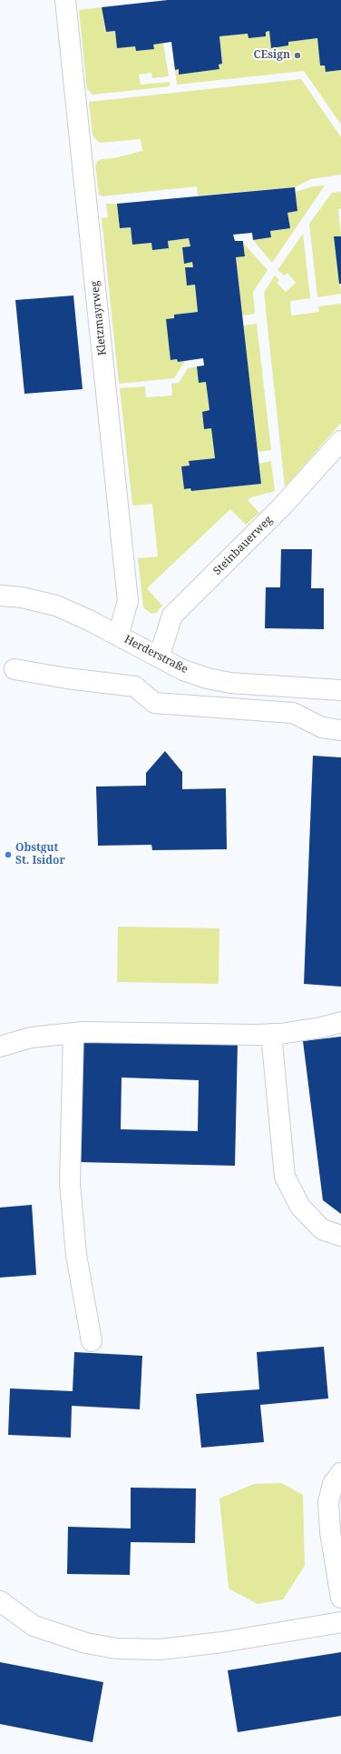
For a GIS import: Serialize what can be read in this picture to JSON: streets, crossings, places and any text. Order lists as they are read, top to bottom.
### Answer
{
  "streets": {
    "street": ["Kletzmayrweg", "Steinbauerweg", "Herderstraße"]
  },
  "crossings": [
    ["Kletzmayrweg", "Herderstraße"],
    ["Steinbauerweg", "Herderstraße"]
  ],
  "places": ["CEsign", "Obstgut St. Isidor"]
}
